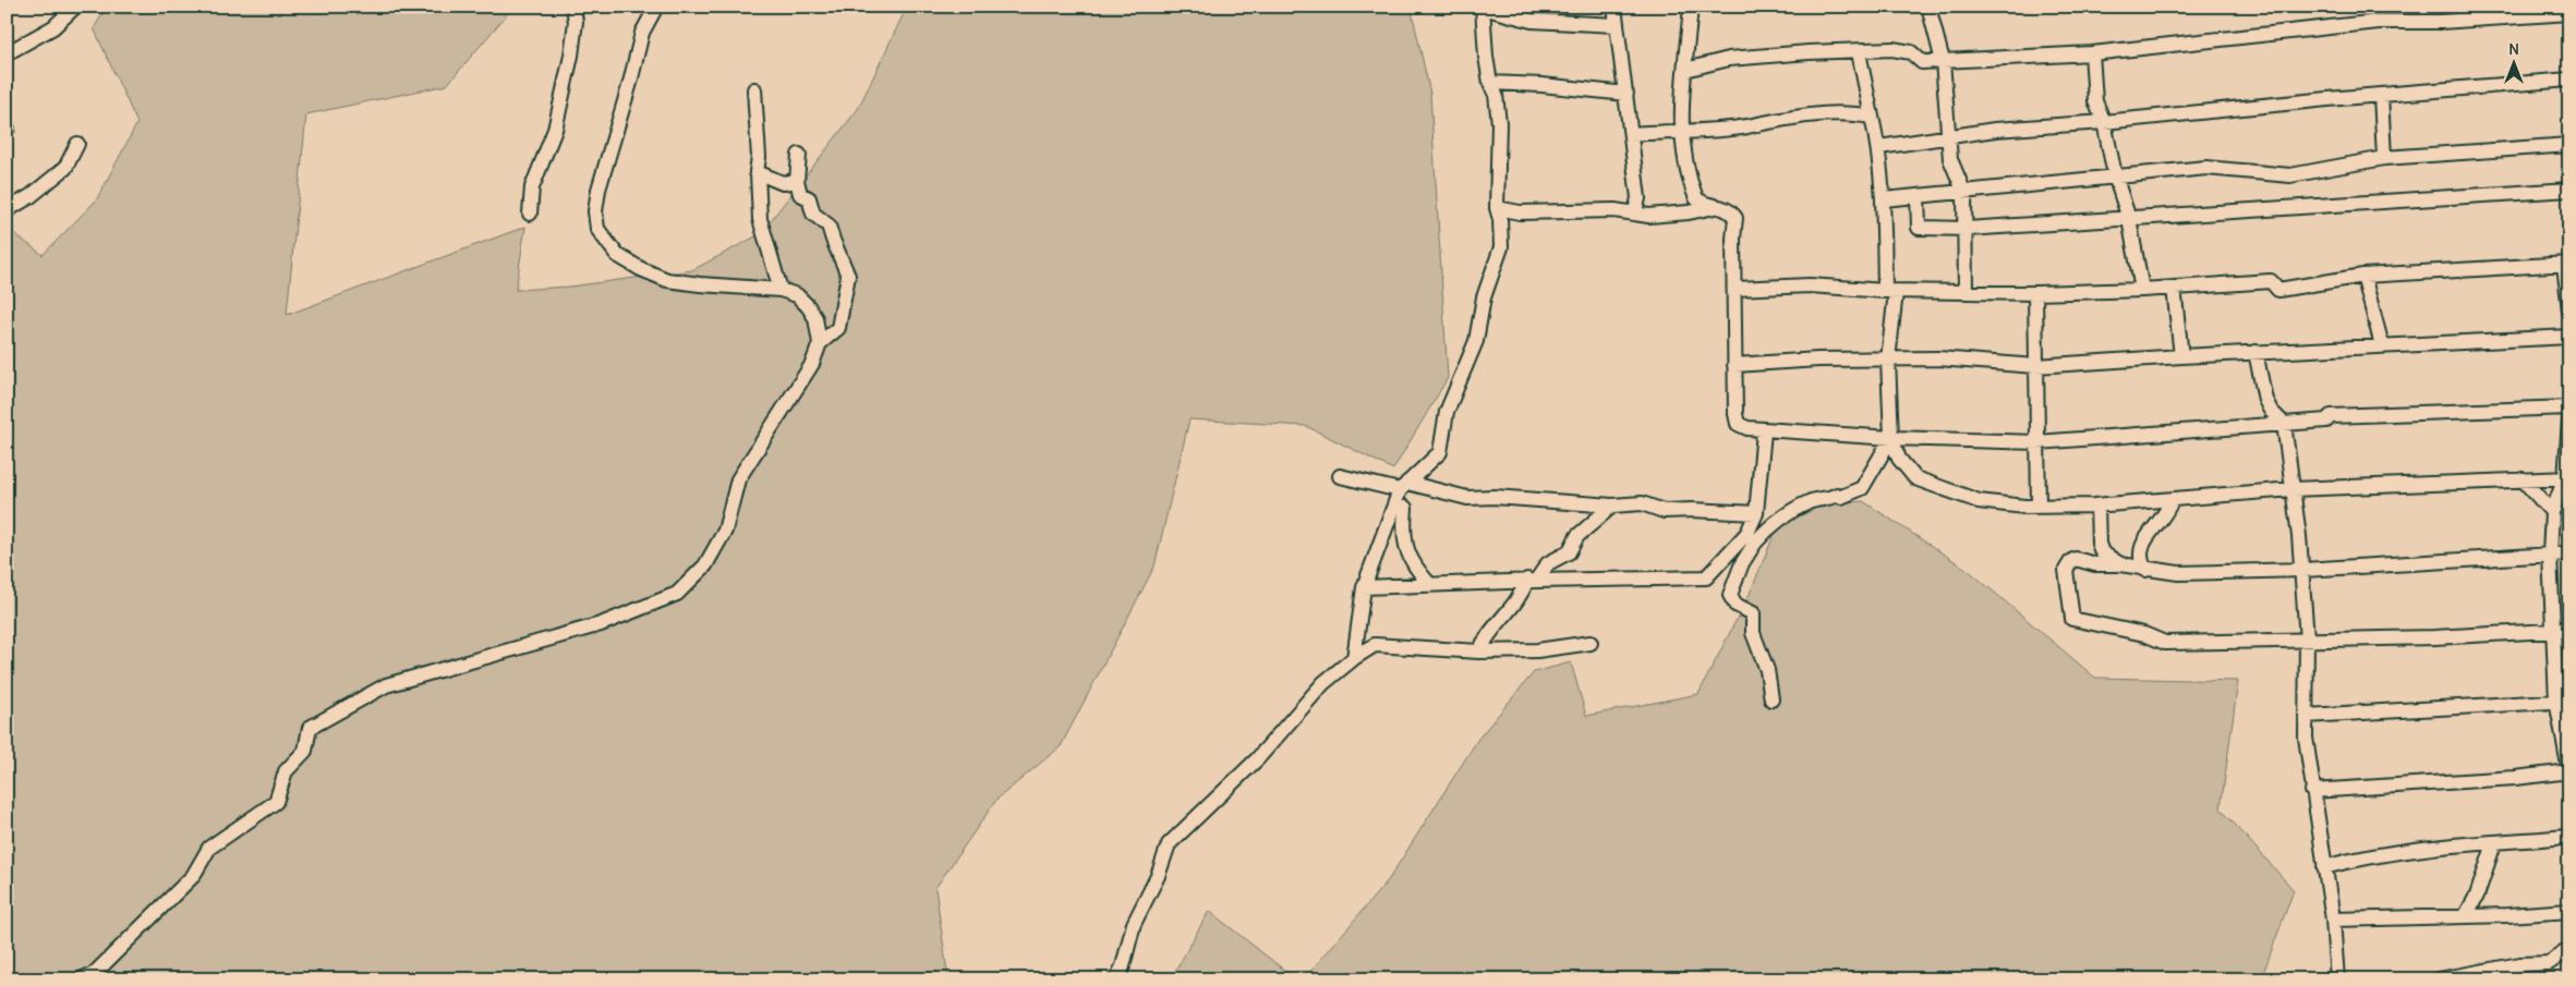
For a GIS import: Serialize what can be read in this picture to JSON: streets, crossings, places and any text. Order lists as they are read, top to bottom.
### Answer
{
  "north": "top"
}
